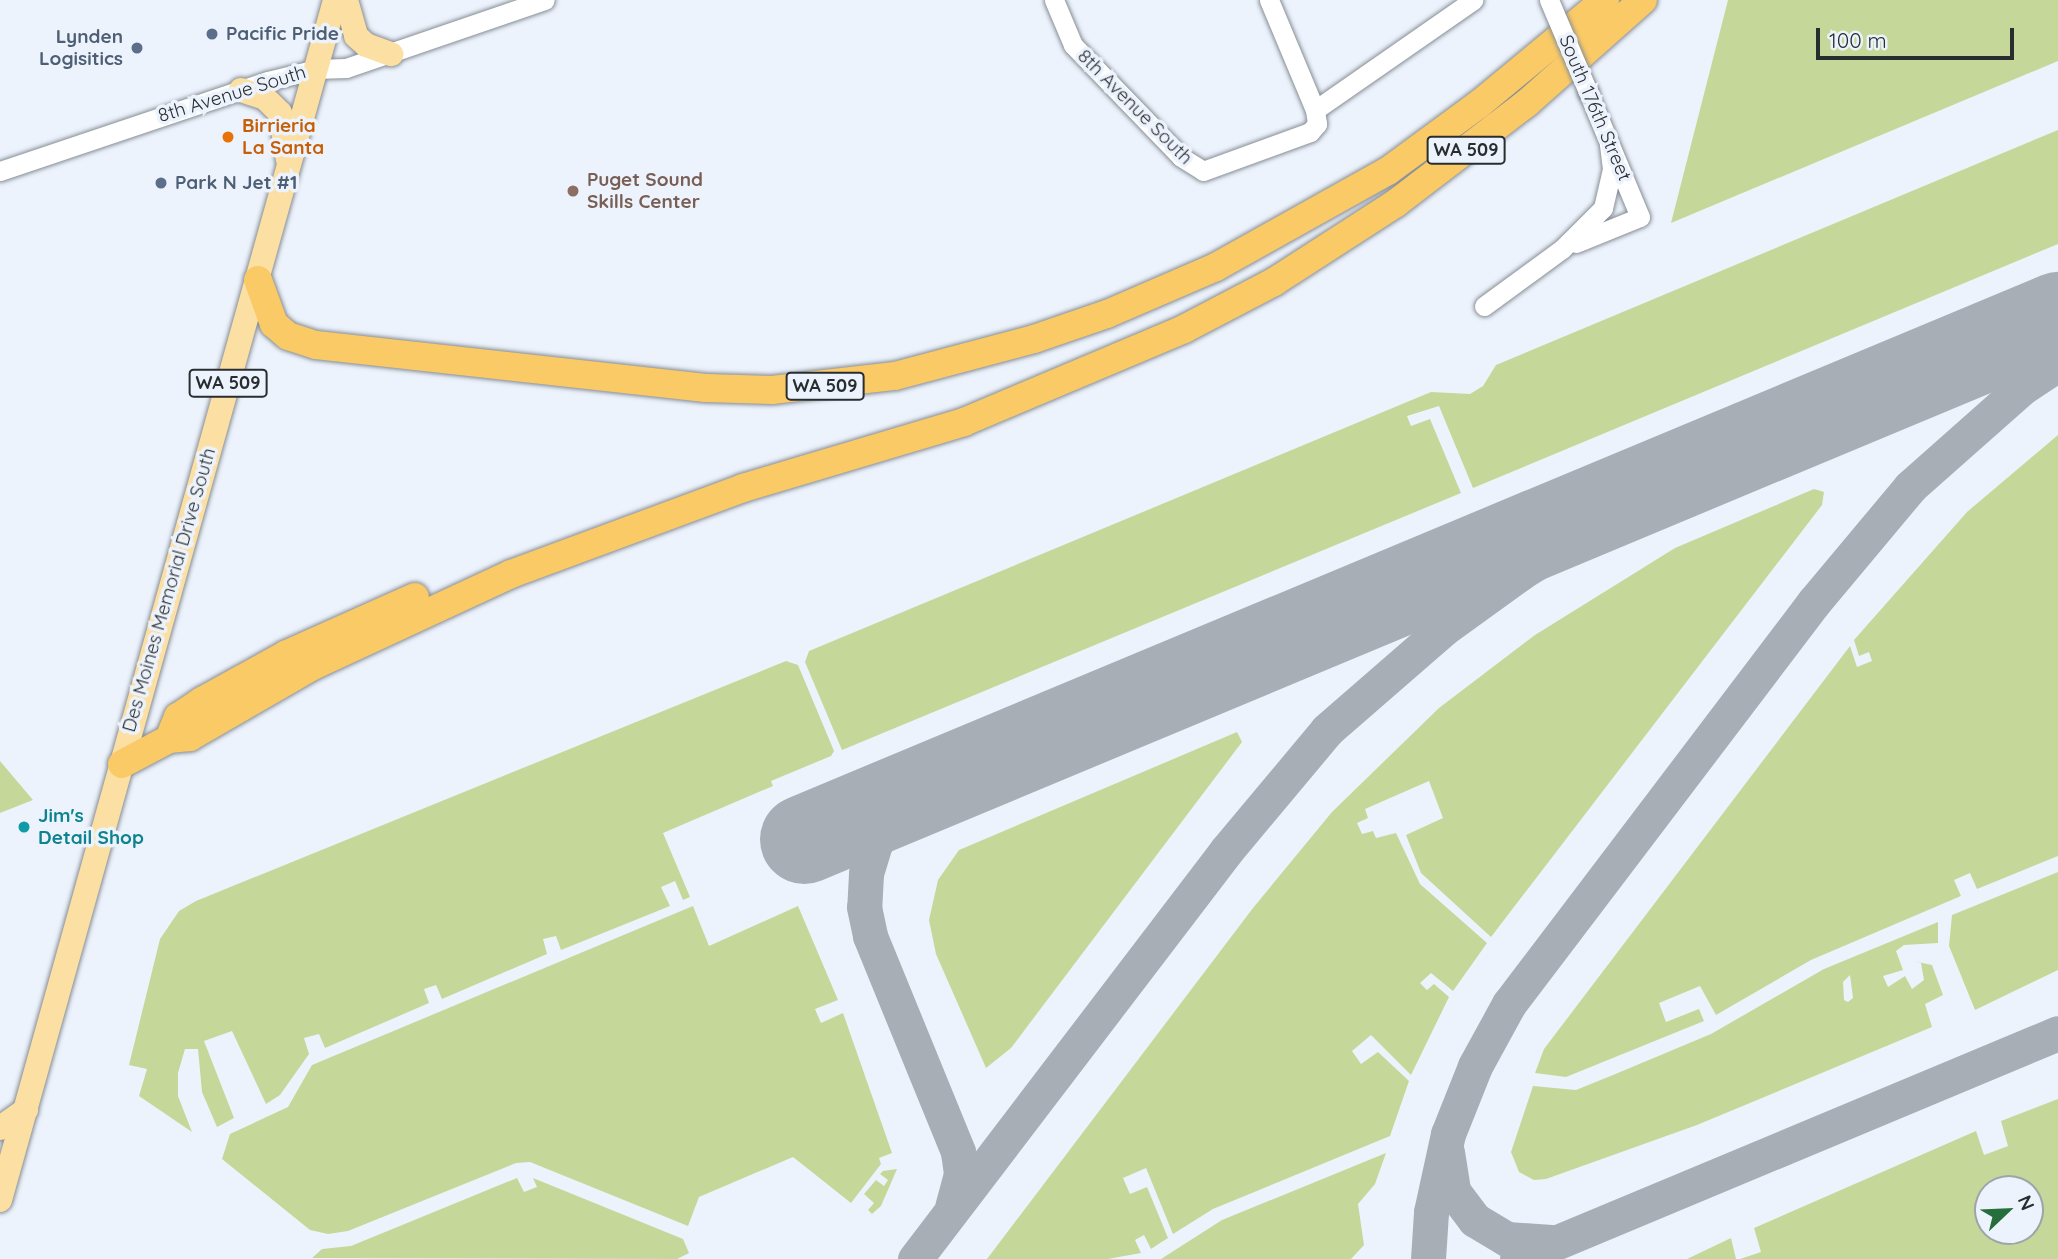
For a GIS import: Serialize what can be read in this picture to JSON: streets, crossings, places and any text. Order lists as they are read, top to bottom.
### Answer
{
  "streets": {
    "highway": ["WA 509"],
    "main road": ["Des Moines Memorial Drive South"],
    "street": ["8th Avenue South", "South 176th Street"]
  },
  "crossings": [
    ["8th Avenue South", "Des Moines Memorial Drive South"],
    ["WA 509", "Des Moines Memorial Drive South"]
  ],
  "places": [
    "Pacific Pride",
    "Lynden Logisitics",
    "Birrieria La Santa",
    "Park N Jet #1",
    "Puget Sound Skills Center",
    "Jim's Detail Shop"
  ],
  "scale_bar": "100 m",
  "north": "top right"
}
